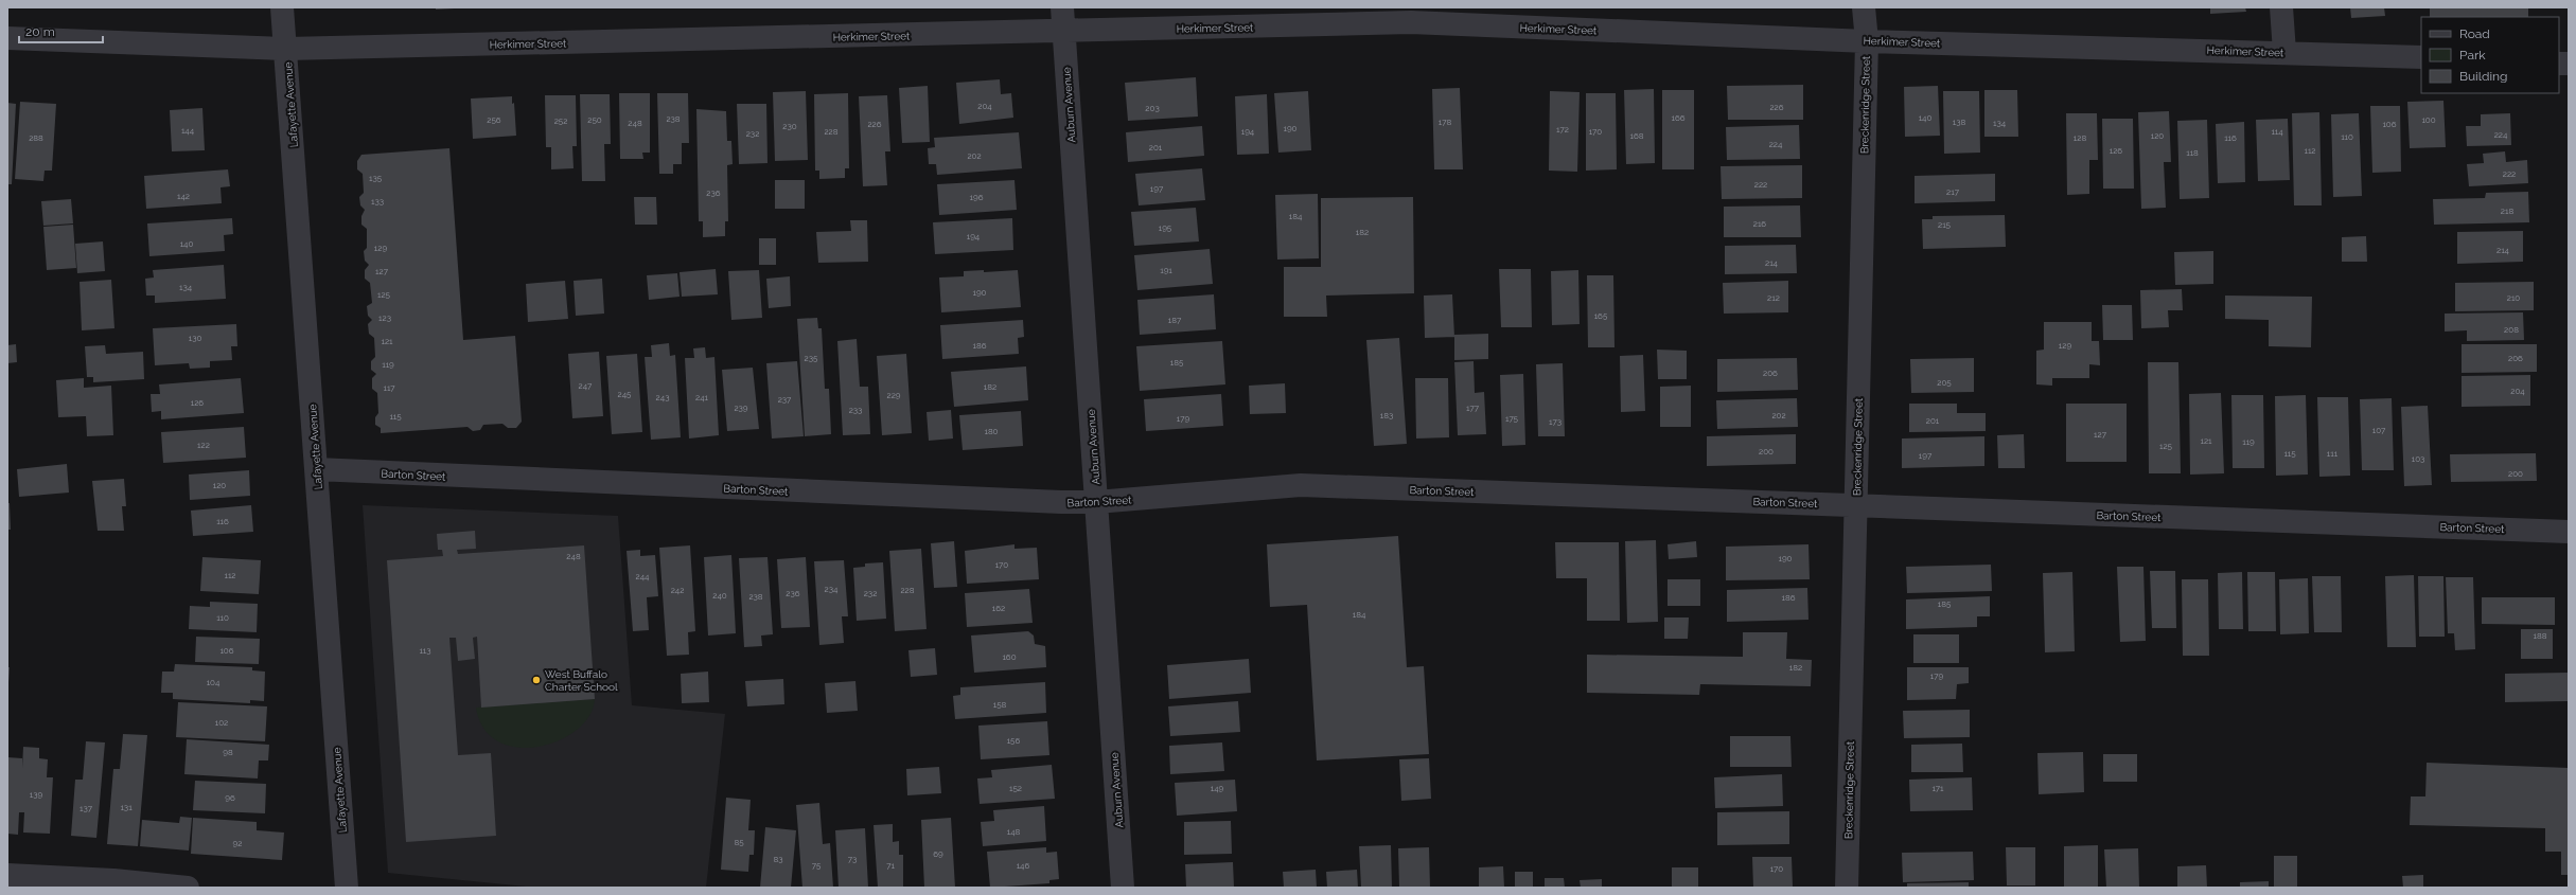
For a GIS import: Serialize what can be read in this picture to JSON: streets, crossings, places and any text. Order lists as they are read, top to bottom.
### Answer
{
  "streets": {
    "street": [
      "Herkimer Street",
      "Lafayette Avenue",
      "Auburn Avenue",
      "Breckenridge Street",
      "Barton Street"
    ]
  },
  "crossings": [
    ["Herkimer Street", "Lafayette Avenue"],
    ["Herkimer Street", "Auburn Avenue"],
    ["Herkimer Street", "Breckenridge Street"],
    ["Lafayette Avenue", "Barton Street"],
    ["Auburn Avenue", "Barton Street"],
    ["Breckenridge Street", "Barton Street"]
  ],
  "places": ["West Buffalo Charter School"],
  "house_numbers": [
    "204",
    "226",
    "203",
    "166",
    "140",
    "238",
    "256",
    "250",
    "100",
    "252",
    "178",
    "138",
    "248",
    "134",
    "226",
    "106",
    "230",
    "190",
    "172",
    "144",
    "228",
    "194",
    "170",
    "114",
    "232",
    "224",
    "168",
    "120",
    "110",
    "288",
    "128",
    "116",
    "224",
    "201",
    "126",
    "112",
    "118",
    "202",
    "222",
    "135",
    "222",
    "197",
    "217",
    "236",
    "142",
    "196",
    "133",
    "218",
    "184",
    "216",
    "215",
    "195",
    "182",
    "194",
    "140",
    "129",
    "214",
    "214",
    "191",
    "127",
    "134",
    "190",
    "125",
    "212",
    "210",
    "165",
    "123",
    "187",
    "208",
    "130",
    "121",
    "186",
    "129",
    "235",
    "206",
    "185",
    "119",
    "206",
    "205",
    "247",
    "182",
    "117",
    "204",
    "245",
    "229",
    "243",
    "241",
    "237",
    "126",
    "239",
    "177",
    "233",
    "183",
    "202",
    "115",
    "179",
    "175",
    "201",
    "173",
    "107",
    "180",
    "127",
    "121",
    "119",
    "122",
    "125",
    "200",
    "115",
    "111",
    "197",
    "103",
    "200",
    "120",
    "116",
    "248",
    "190",
    "170",
    "112",
    "244",
    "234",
    "242",
    "228",
    "236",
    "232",
    "240",
    "238",
    "186",
    "185",
    "162",
    "184",
    "110",
    "188",
    "106",
    "113",
    "160",
    "182",
    "179",
    "104",
    "158",
    "102",
    "156",
    "98",
    "152",
    "149",
    "171",
    "139",
    "96",
    "131",
    "137",
    "148",
    "85",
    "92",
    "69",
    "83",
    "73",
    "75",
    "71",
    "146",
    "170"
  ],
  "legend": ["Road", "Park", "Building"],
  "scale_bar": "20 m"
}
